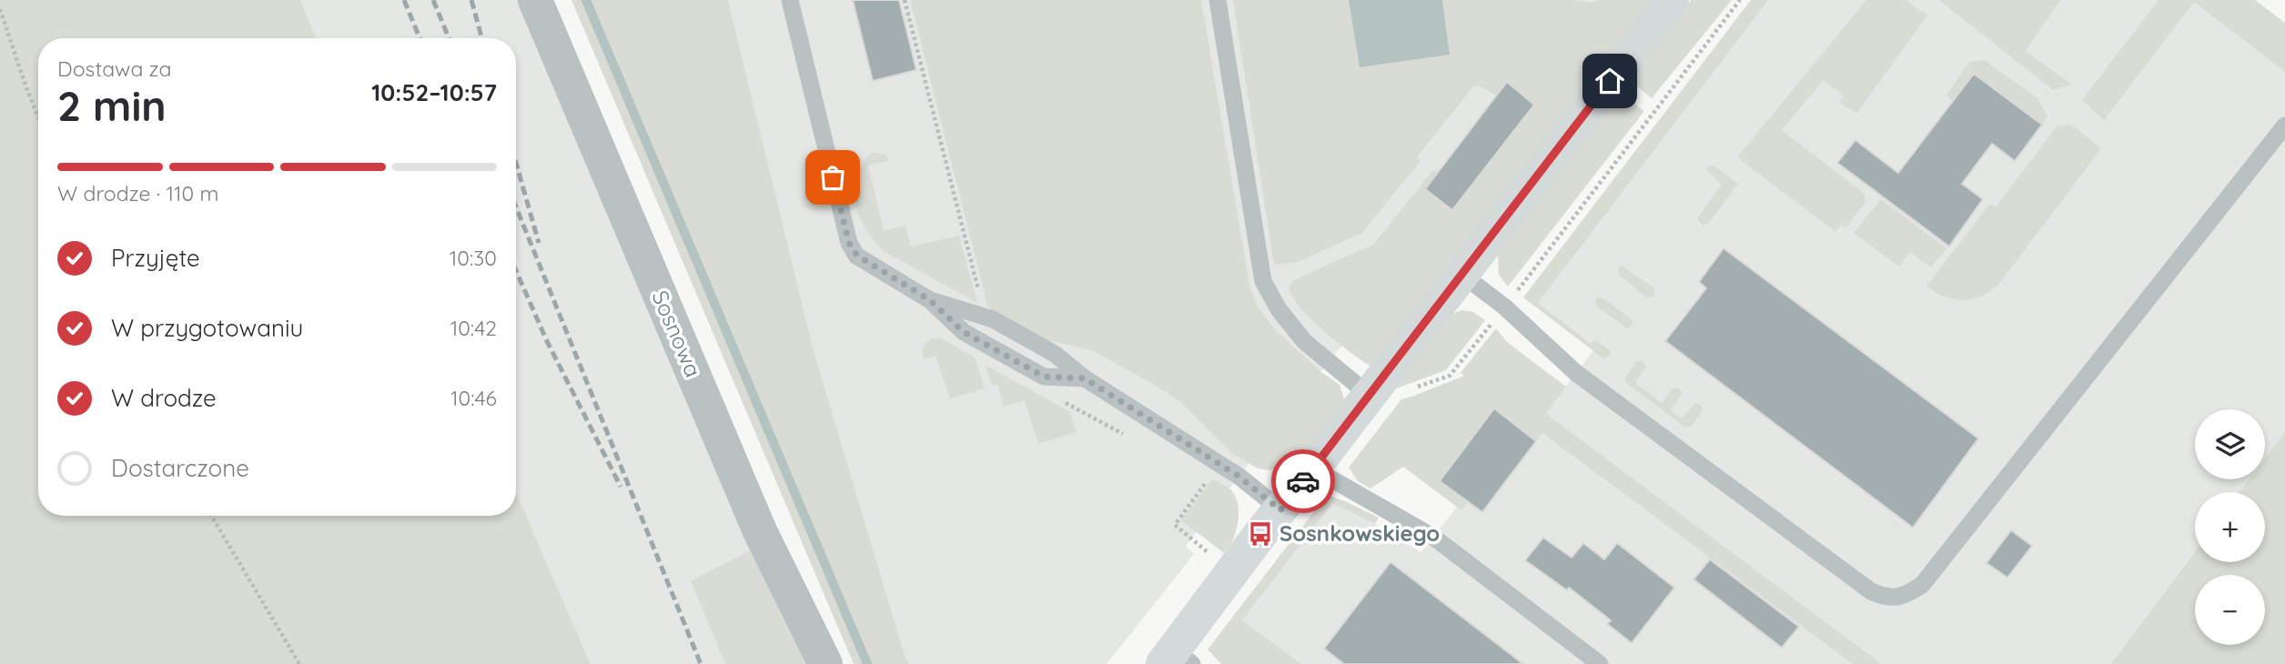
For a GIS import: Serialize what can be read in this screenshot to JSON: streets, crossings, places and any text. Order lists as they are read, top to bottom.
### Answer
{
  "streets": {
    "street": ["Sosnowa"]
  },
  "places": {
    "bus stop": ["Sosnkowskiego"]
  },
  "page": {
    "heading": ["2 min", "Dostawa za", "10:52–10:57"],
    "bar": "W drodze · 110 m",
    "list": [
      ["Przyjęte", "10:30"],
      ["W przygotowaniu", "10:42"],
      ["W drodze", "10:46"],
      "Dostarczone"
    ],
    "map_buttons": ["+", "−"]
  }
}
